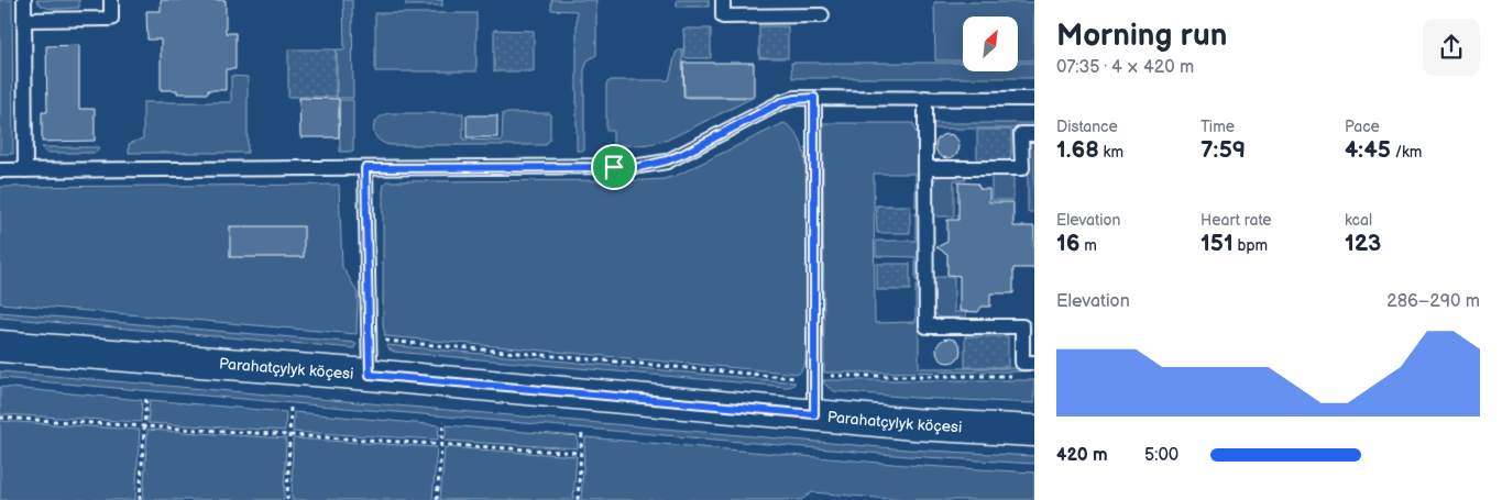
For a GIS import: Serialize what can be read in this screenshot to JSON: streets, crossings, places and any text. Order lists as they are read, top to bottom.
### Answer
{
  "streets": {
    "street": ["Parahatçylyk köçesi"]
  },
  "north": "top right",
  "page": {
    "heading": ["Morning run", "07:35 · 4 × 420 m"],
    "stats": [
      ["Distance", "1.68 km"],
      ["Time", "7:59"],
      ["Pace", "4:45 /km"],
      ["Elevation", "16 m"],
      ["Heart rate", "151 bpm"],
      ["kcal", "123"]
    ],
    "chart": ["Elevation", "286–290 m"],
    "list": [
      {
        "name": "420 m",
        "note": "5:00"
      }
    ]
  }
}
